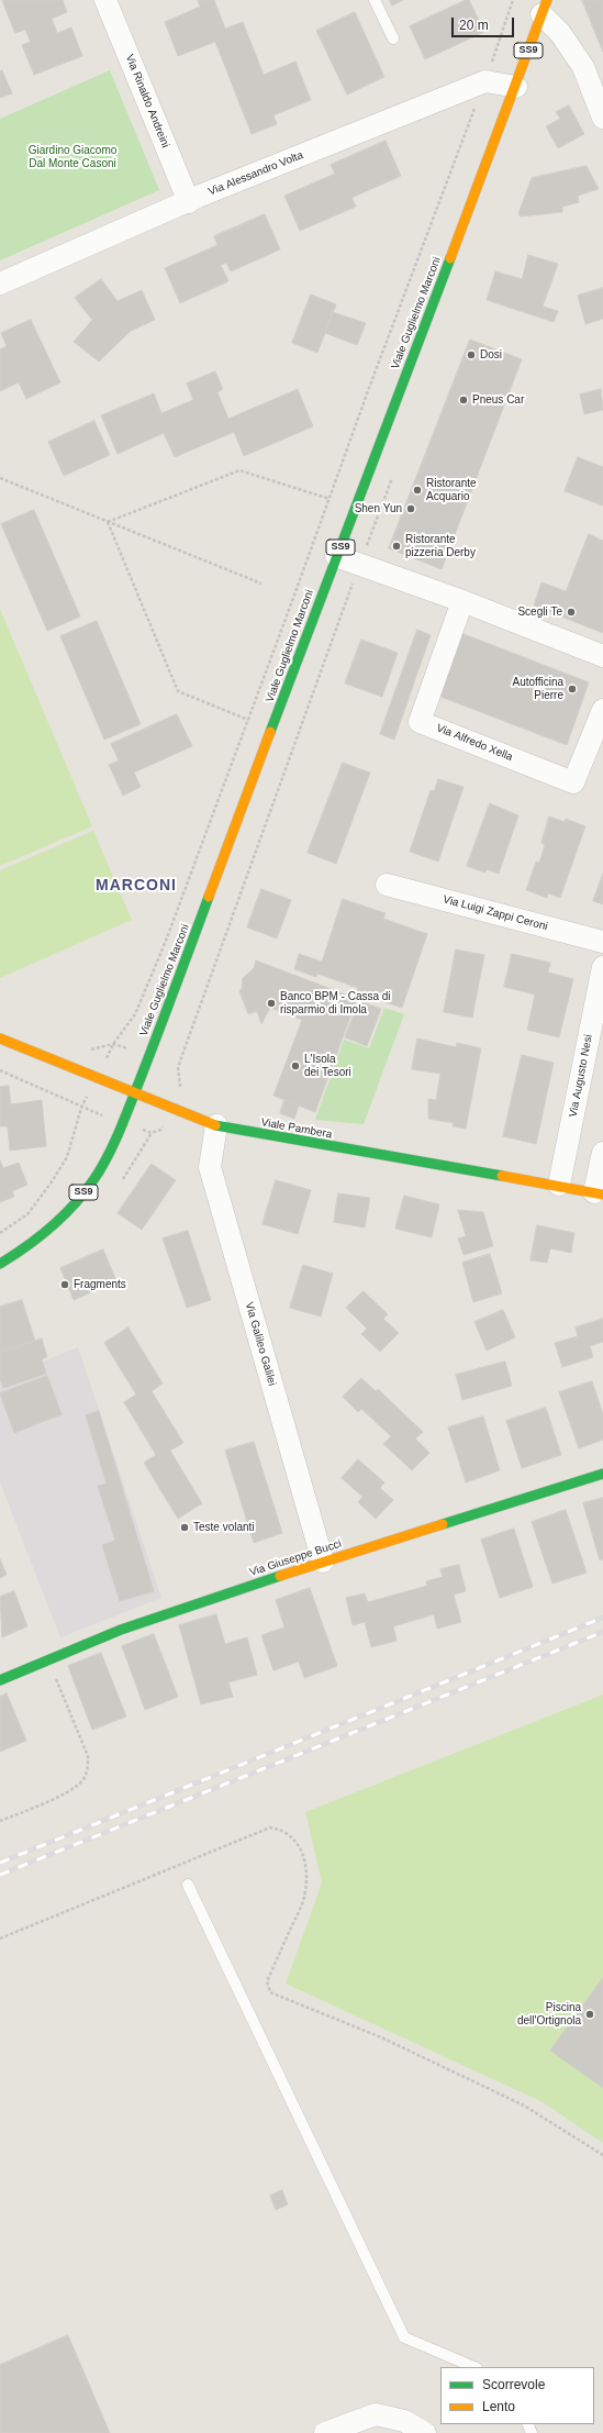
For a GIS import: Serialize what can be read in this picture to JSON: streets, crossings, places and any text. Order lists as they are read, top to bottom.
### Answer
{
  "streets": {
    "main road": [
      "SS9",
      "Viale Guglielmo Marconi",
      "Viale Pambera",
      "Via Giuseppe Bucci"
    ],
    "street": [
      "Via Rinaldo Andreini",
      "Via Alessandro Volta",
      "Via Alfredo Xella",
      "Via Luigi Zappi Ceroni",
      "Via Augusto Nesi",
      "Via Galileo Galilei"
    ]
  },
  "crossings": [
    ["Via Rinaldo Andreini", "Via Alessandro Volta"],
    ["Viale Guglielmo Marconi", "Viale Pambera"],
    ["Via Augusto Nesi", "Viale Pambera"],
    ["Viale Pambera", "Via Galileo Galilei"],
    ["Via Galileo Galilei", "Via Giuseppe Bucci"]
  ],
  "districts": ["MARCONI"],
  "parks": ["Giardino Giacomo Dal Monte Casoni"],
  "places": [
    "Dosi",
    "Pneus Car",
    "Ristorante Acquario",
    "Shen Yun",
    "Ristorante pizzeria Derby",
    "Scegli Te",
    "Autofficina Pierre",
    "Banco BPM - Cassa di risparmio di Imola",
    "L'Isola dei Tesori",
    "Fragments",
    "Teste volanti",
    "Piscina dell'Ortignola"
  ],
  "legend": ["Scorrevole", "Lento"],
  "scale_bar": "20 m"
}
